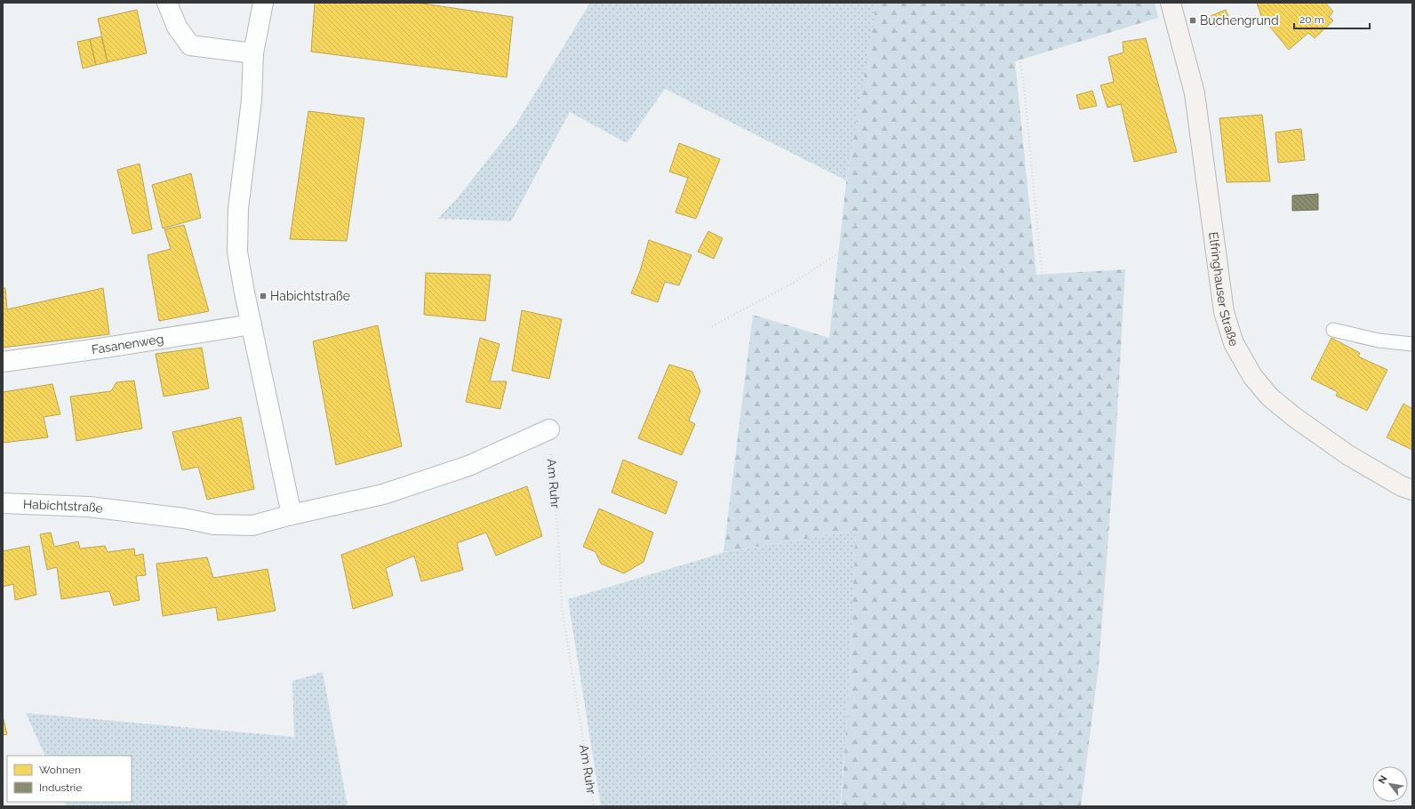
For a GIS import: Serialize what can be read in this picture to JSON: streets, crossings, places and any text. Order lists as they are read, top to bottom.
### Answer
{
  "streets": {
    "main road": ["Elfringhauser Straße"],
    "street": ["Fasanenweg", "Habichtstraße"],
    "path": ["Am Ruhr"]
  },
  "places": {
    "transit": ["Buchengrund", "Habichtstraße"]
  },
  "legend": ["Wohnen", "Industrie"],
  "scale_bar": "20 m",
  "north": "top left"
}
